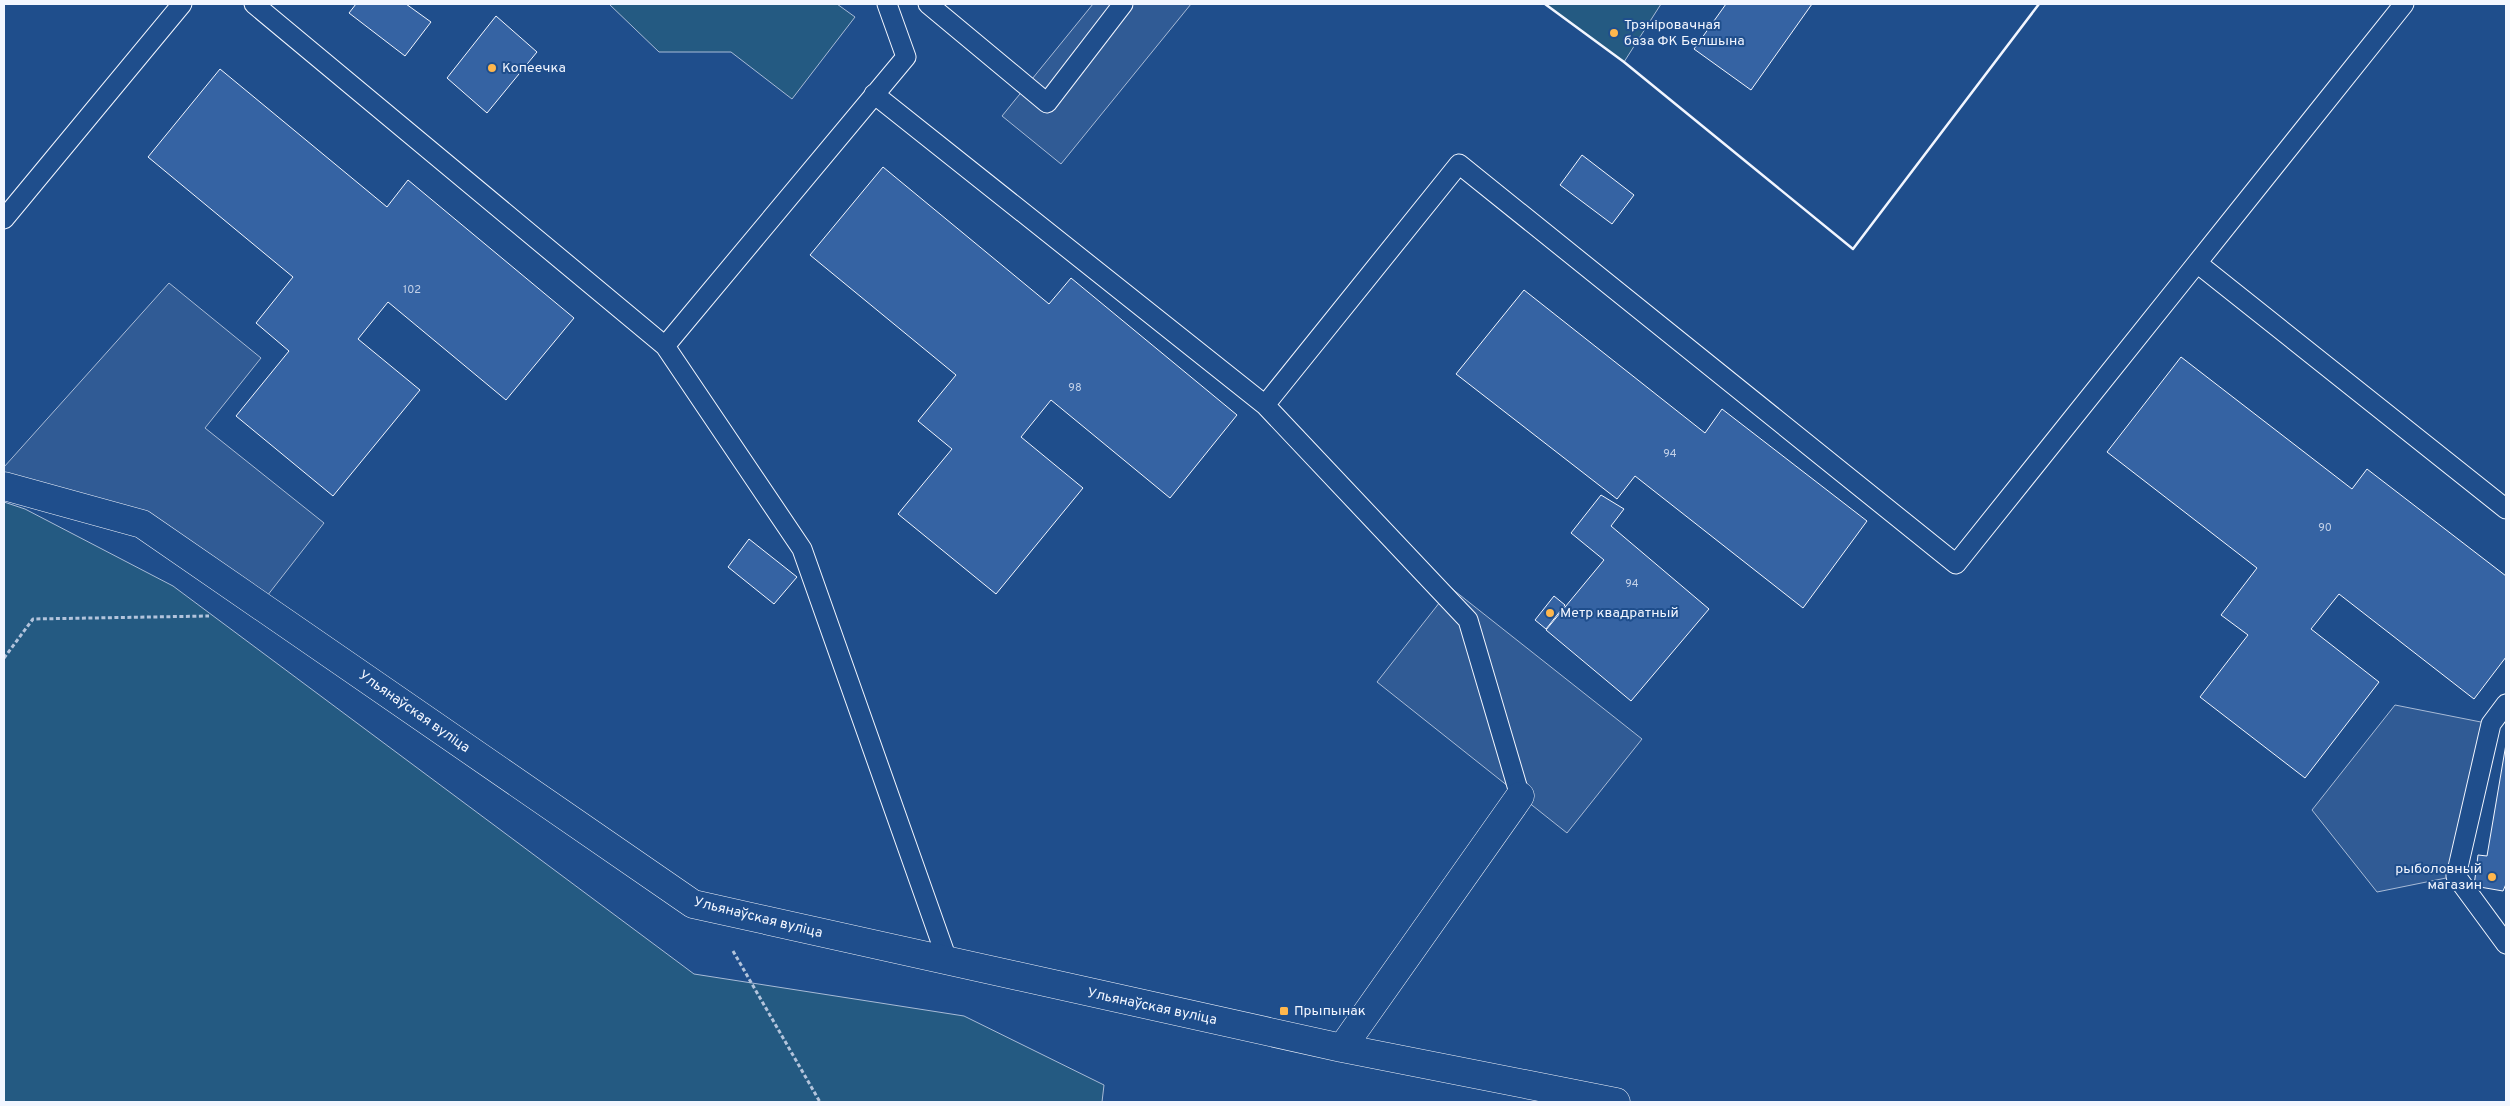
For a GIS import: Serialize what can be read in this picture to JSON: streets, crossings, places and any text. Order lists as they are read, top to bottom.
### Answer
{
  "streets": {
    "street": ["Ульянаўская вуліца"]
  },
  "places": {
    "other": [
      "Трэніровачная база ФК Белшына",
      "Копеечка",
      "Метр квадратный",
      "рыболовный магазин"
    ],
    "transit": ["Прыпынак"]
  },
  "house_numbers": [
    "102",
    "98",
    "94",
    "90",
    "94"
  ]
}
